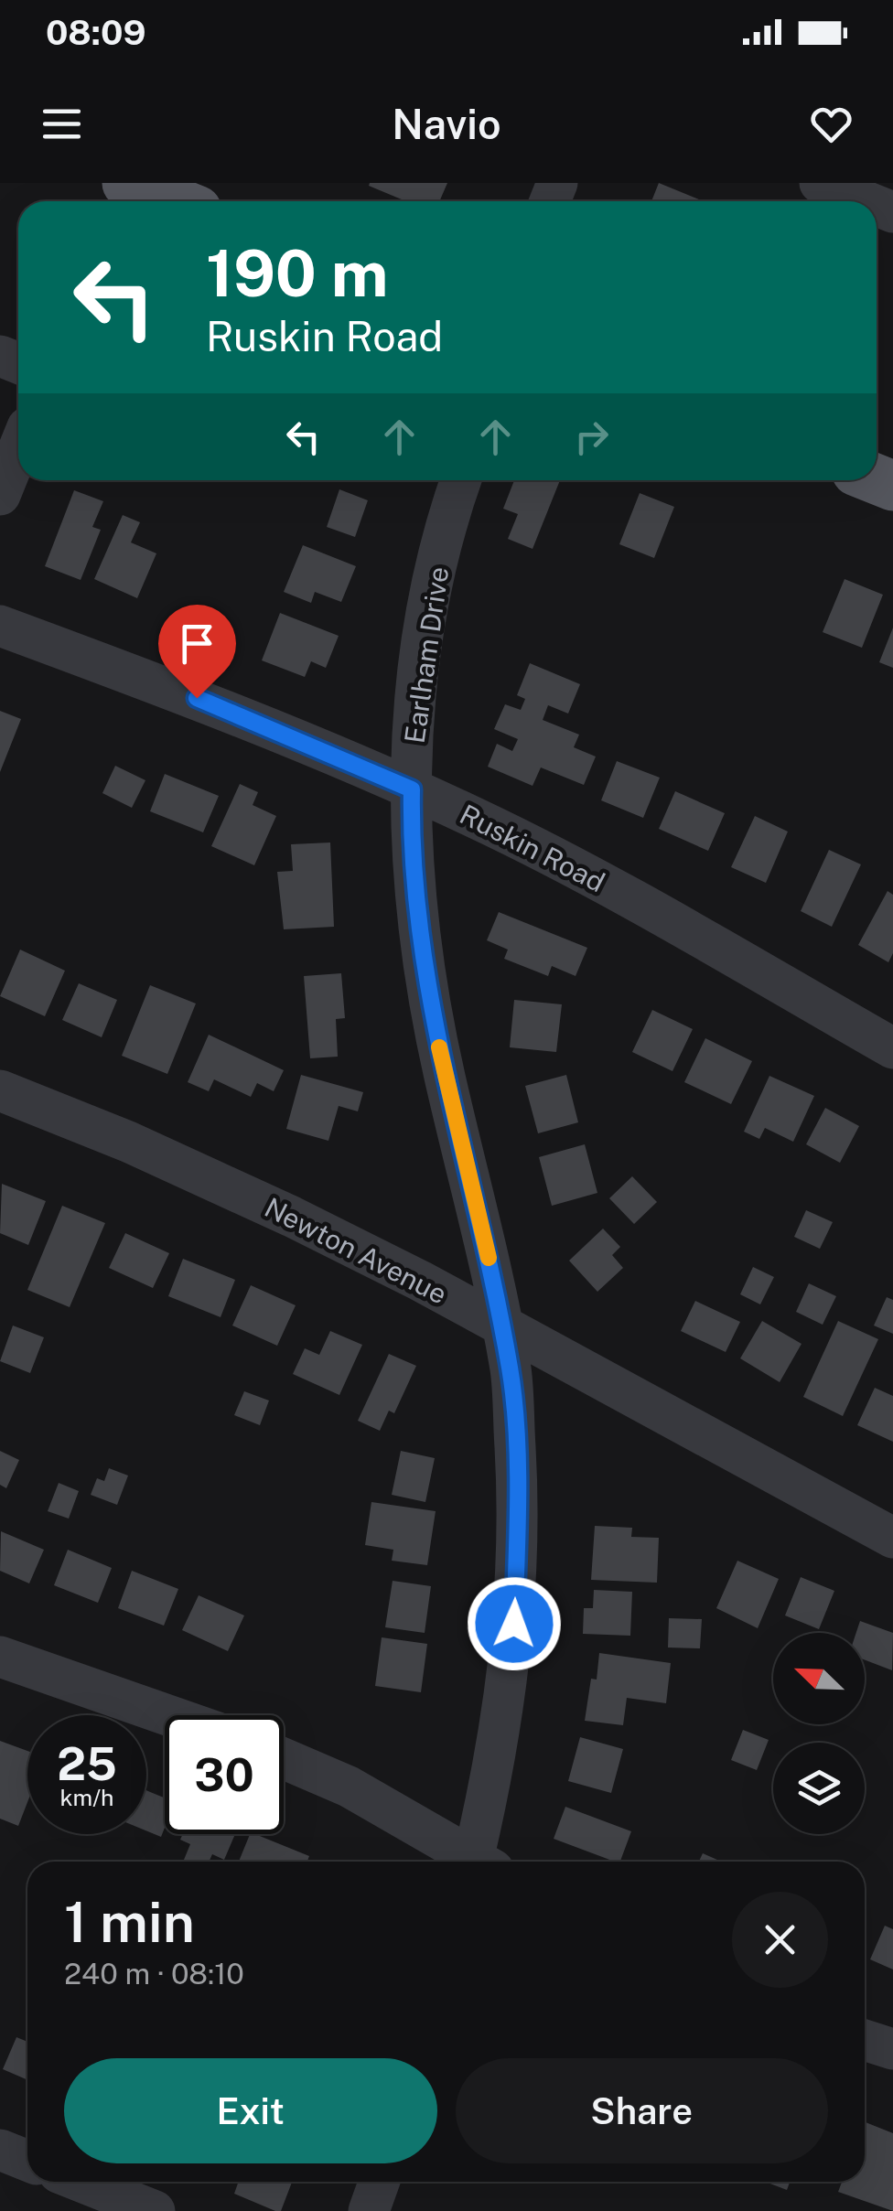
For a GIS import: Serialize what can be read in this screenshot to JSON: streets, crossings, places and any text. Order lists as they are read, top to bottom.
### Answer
{
  "streets": {
    "street": ["Earlham Drive", "Ruskin Road", "Newton Avenue"]
  },
  "crossings": [
    ["Earlham Drive", "Ruskin Road"],
    ["Earlham Drive", "Newton Avenue"]
  ],
  "north": "top left",
  "page": {
    "status": "08:09",
    "header": "Navio",
    "turn": ["190 m", "Ruskin Road"],
    "speed": "25 km/h",
    "limit": "30",
    "heading": ["1 min", "240 m · 08:10"],
    "buttons": ["Exit", "Share"]
  }
}
